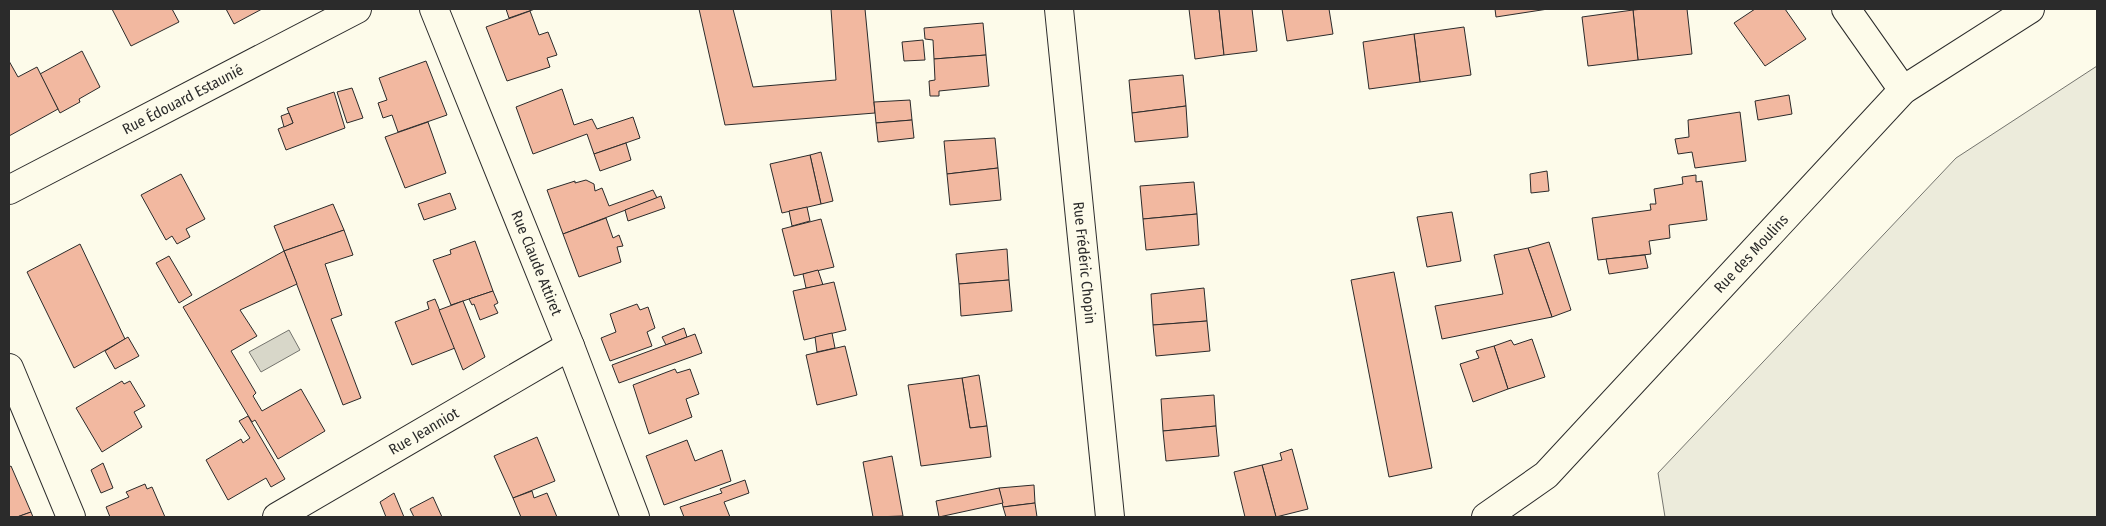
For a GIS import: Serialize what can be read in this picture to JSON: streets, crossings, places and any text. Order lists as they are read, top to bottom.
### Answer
{
  "streets": {
    "street": [
      "Rue Édouard Estaunié",
      "Rue des Moulins",
      "Rue Claude Attiret",
      "Rue Frédéric Chopin",
      "Rue Jeanniot"
    ]
  },
  "crossings": [
    ["Rue Claude Attiret", "Rue Jeanniot"]
  ]
}
